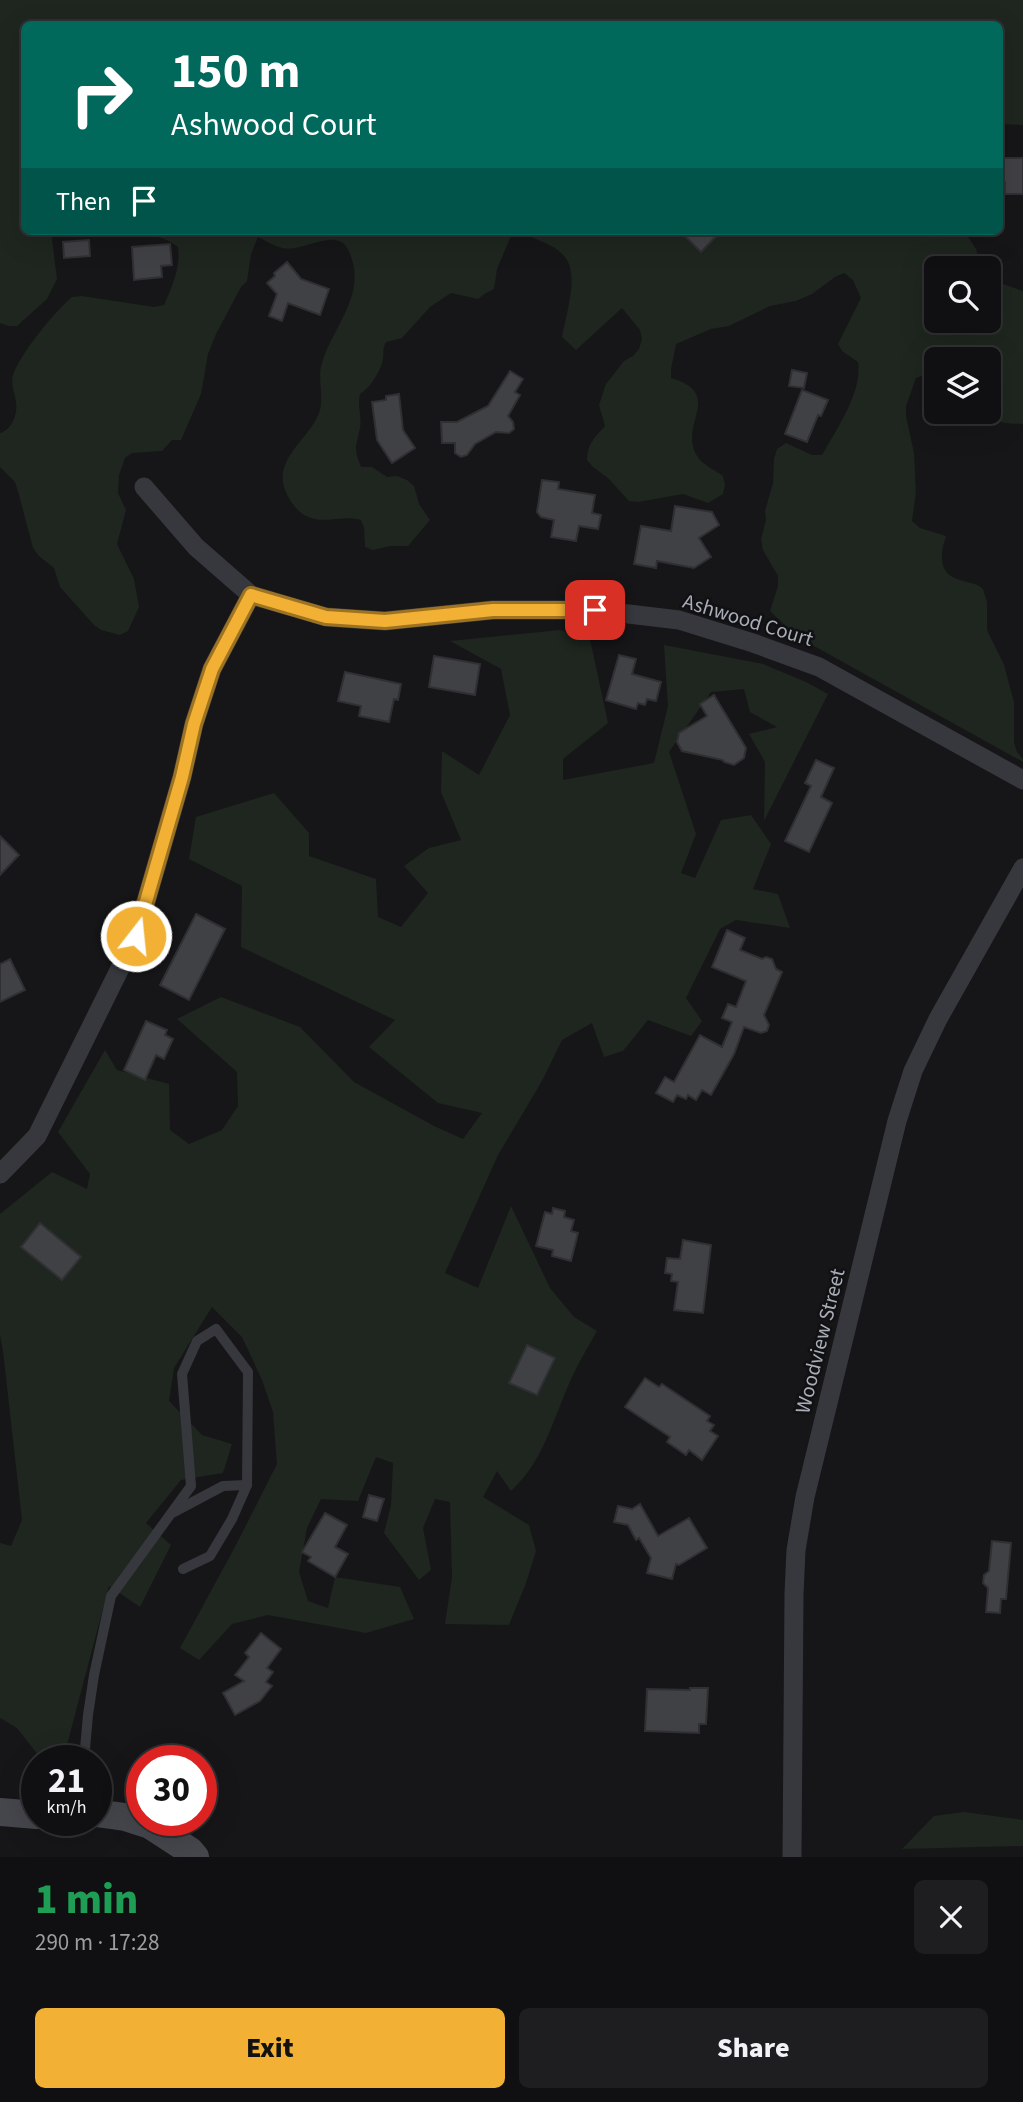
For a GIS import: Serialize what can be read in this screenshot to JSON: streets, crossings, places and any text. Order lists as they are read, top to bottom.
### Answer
{
  "streets": {
    "street": ["Ashwood Court", "Woodview Street"]
  },
  "page": {
    "turn": ["150 m", "Ashwood Court"],
    "then": "Then",
    "speed": "21 km/h",
    "limit": "30",
    "heading": ["1 min", "290 m · 17:28"],
    "buttons": ["Exit", "Share"]
  }
}
